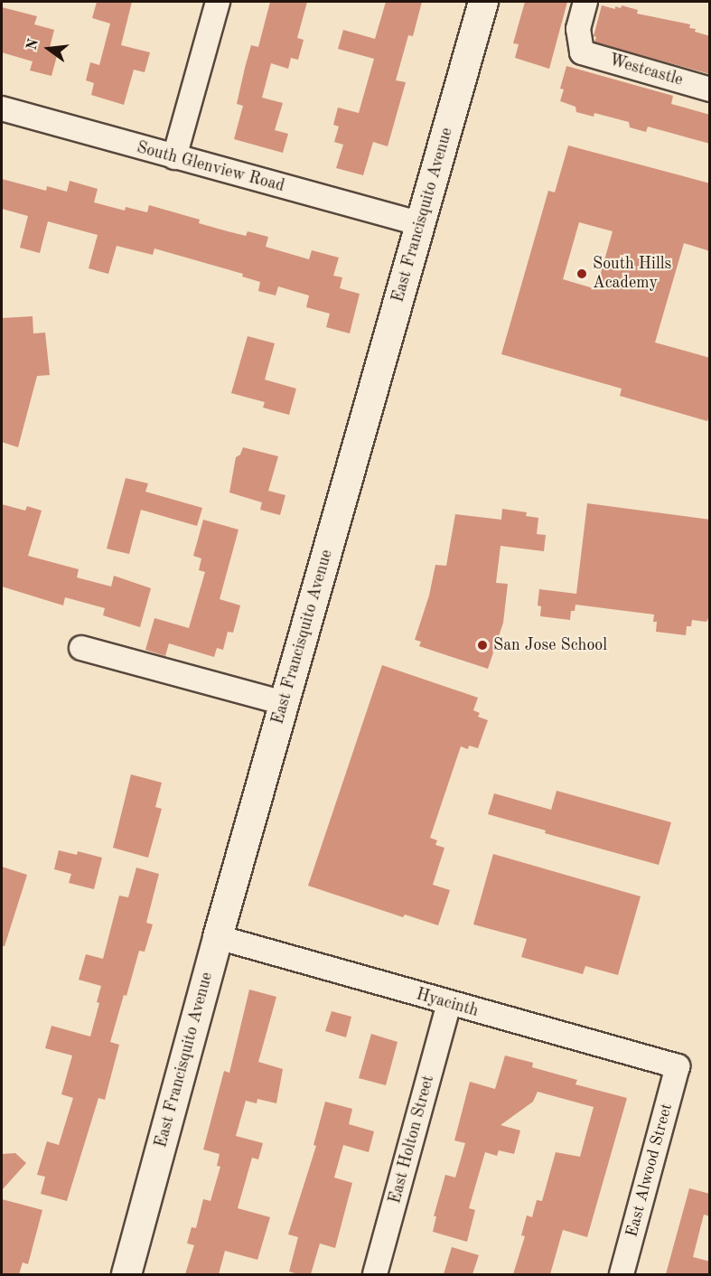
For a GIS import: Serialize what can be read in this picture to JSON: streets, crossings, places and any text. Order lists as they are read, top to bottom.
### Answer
{
  "streets": {
    "street": [
      "Westcastle",
      "South Glenview Road",
      "East Francisquito Avenue",
      "Hyacinth",
      "East Holton Street",
      "East Alwood Street"
    ]
  },
  "crossings": [
    ["South Glenview Road", "East Francisquito Avenue"],
    ["East Francisquito Avenue", "Hyacinth"],
    ["Hyacinth", "East Holton Street"],
    ["Hyacinth", "East Alwood Street"]
  ],
  "places": ["South Hills Academy", "San Jose School"],
  "north": "left"
}
